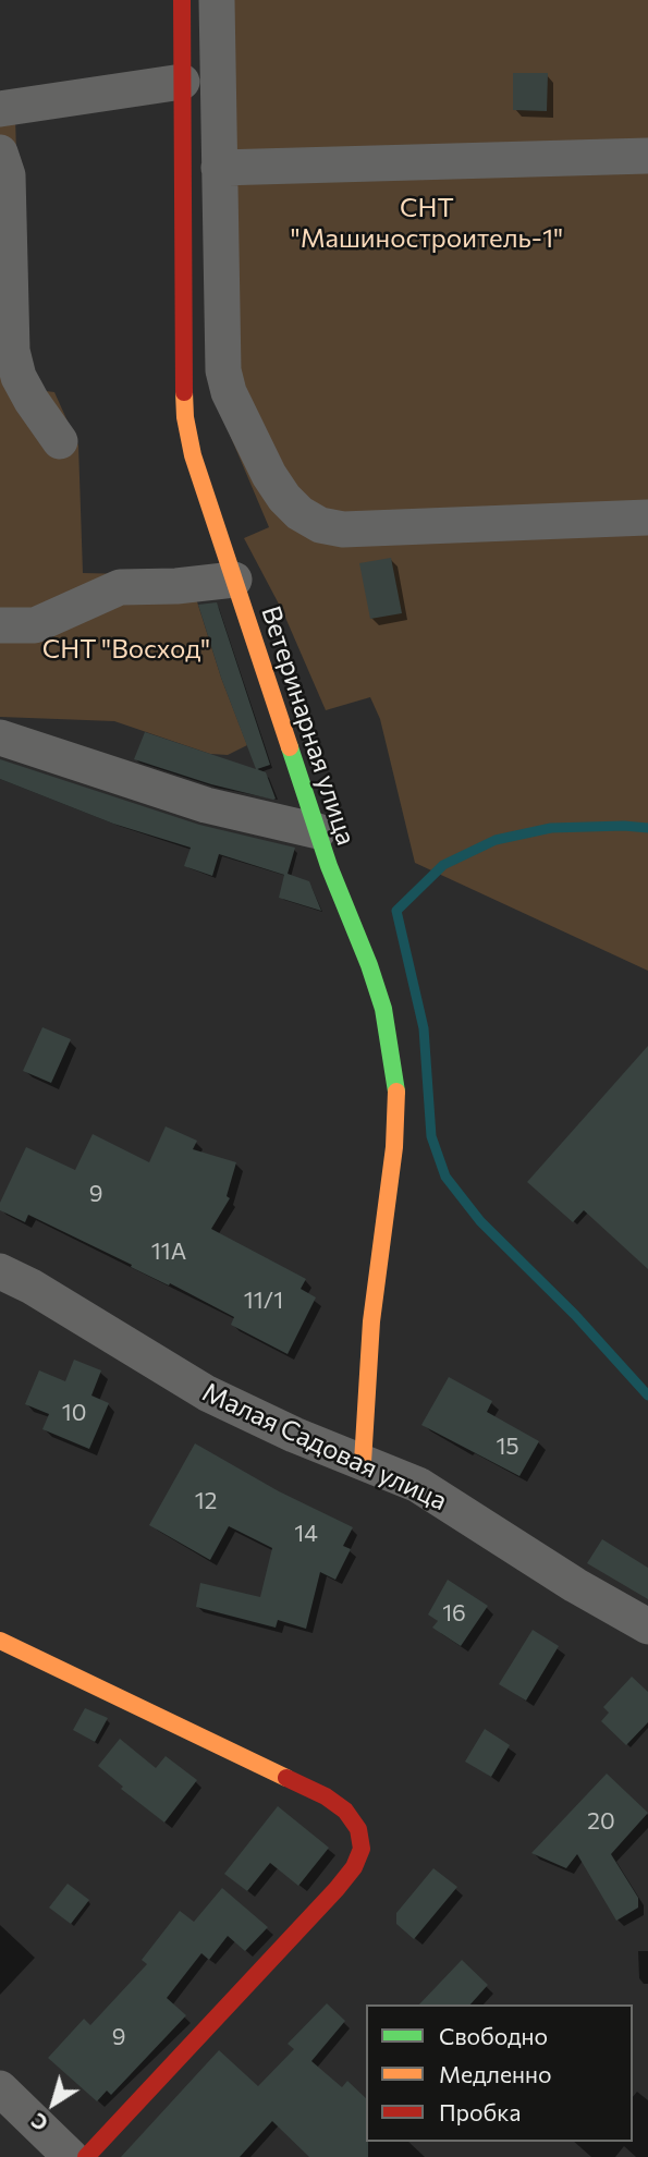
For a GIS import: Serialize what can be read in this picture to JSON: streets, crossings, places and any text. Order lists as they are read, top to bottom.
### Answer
{
  "streets": {
    "street": ["Ветеринарная улица", "Малая Садовая улица"]
  },
  "crossings": [
    ["Ветеринарная улица", "Малая Садовая улица"]
  ],
  "parks": ["СНТ \"Машиностроитель-1\"", "СНТ \"Восход\""],
  "house_numbers": [
    "9",
    "11А",
    "11/1",
    "10",
    "15",
    "12",
    "14",
    "16",
    "20",
    "9"
  ],
  "legend": ["Свободно", "Медленно", "Пробка"],
  "north": "bottom left"
}
